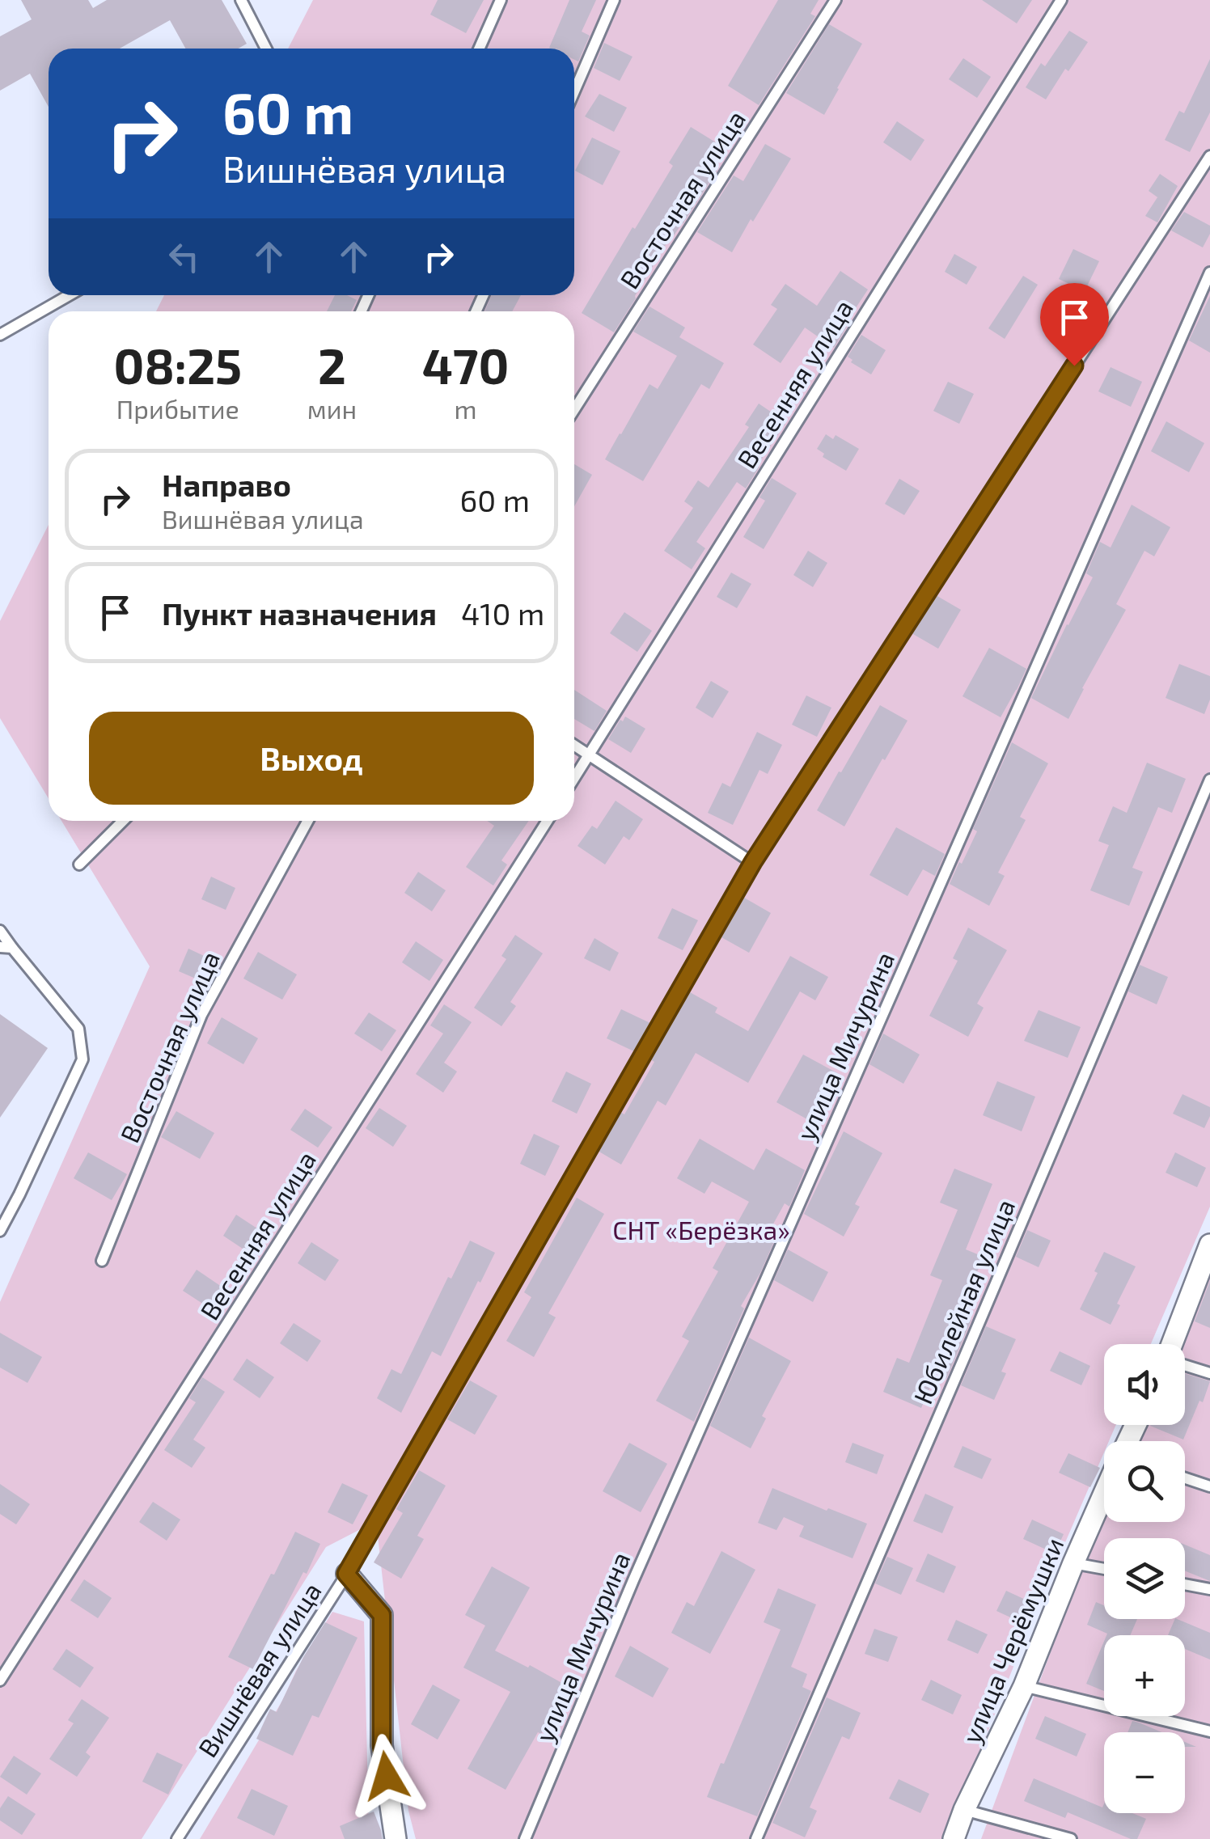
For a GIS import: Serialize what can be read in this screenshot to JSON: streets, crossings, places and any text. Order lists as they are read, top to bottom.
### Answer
{
  "streets": {
    "street": ["улица Черёмушки"],
    "lane": [
      "Восточная улица",
      "Весенняя улица",
      "улица Мичурина",
      "Юбилейная улица",
      "Вишнёвая улица"
    ]
  },
  "parks": ["СНТ «Берёзка»"],
  "page": {
    "turn": ["60 m", "Вишнёвая улица"],
    "eta": [
      "08:25",
      "Прибытие",
      "2",
      "мин",
      "470",
      "m"
    ],
    "list": [
      {
        "name": "Направо",
        "note": "Вишнёвая улица",
        "value": "60 m"
      },
      {
        "name": "Пункт назначения",
        "value": "410 m"
      }
    ],
    "buttons": "Выход",
    "map_buttons": ["+", "−"]
  }
}
